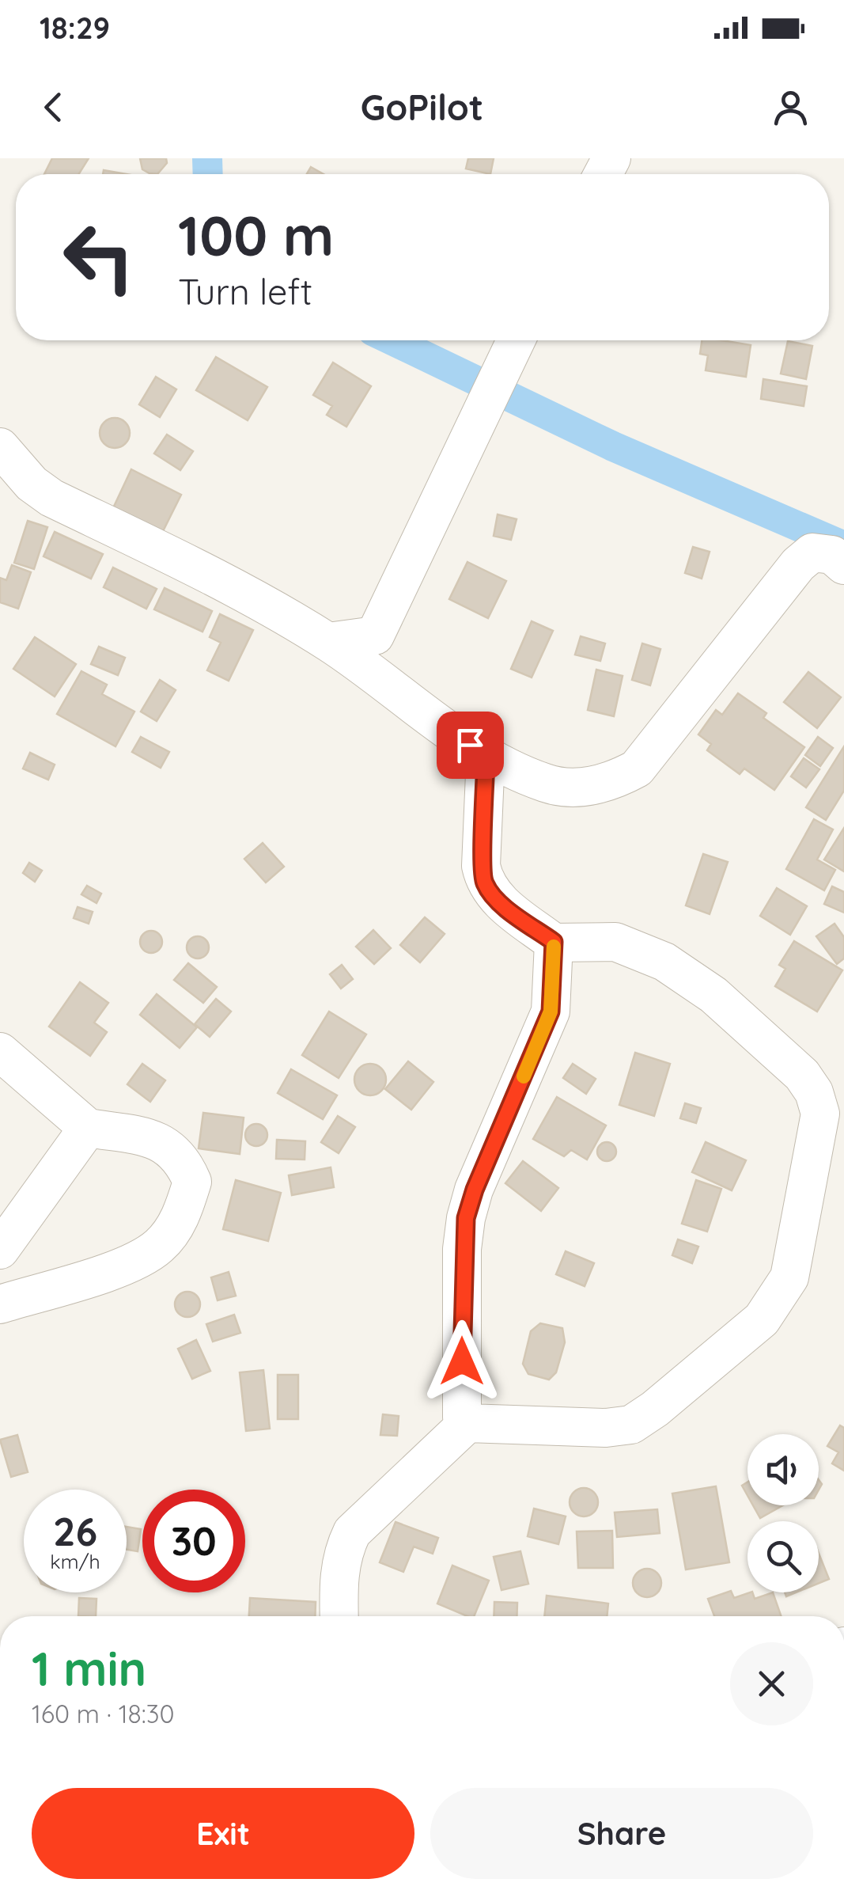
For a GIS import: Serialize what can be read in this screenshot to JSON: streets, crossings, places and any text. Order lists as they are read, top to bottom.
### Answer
{
  "page": {
    "status": "18:29",
    "header": "GoPilot",
    "turn": ["100 m", "Turn left"],
    "speed": "26 km/h",
    "limit": "30",
    "heading": ["1 min", "160 m · 18:30"],
    "buttons": ["Exit", "Share"]
  }
}
